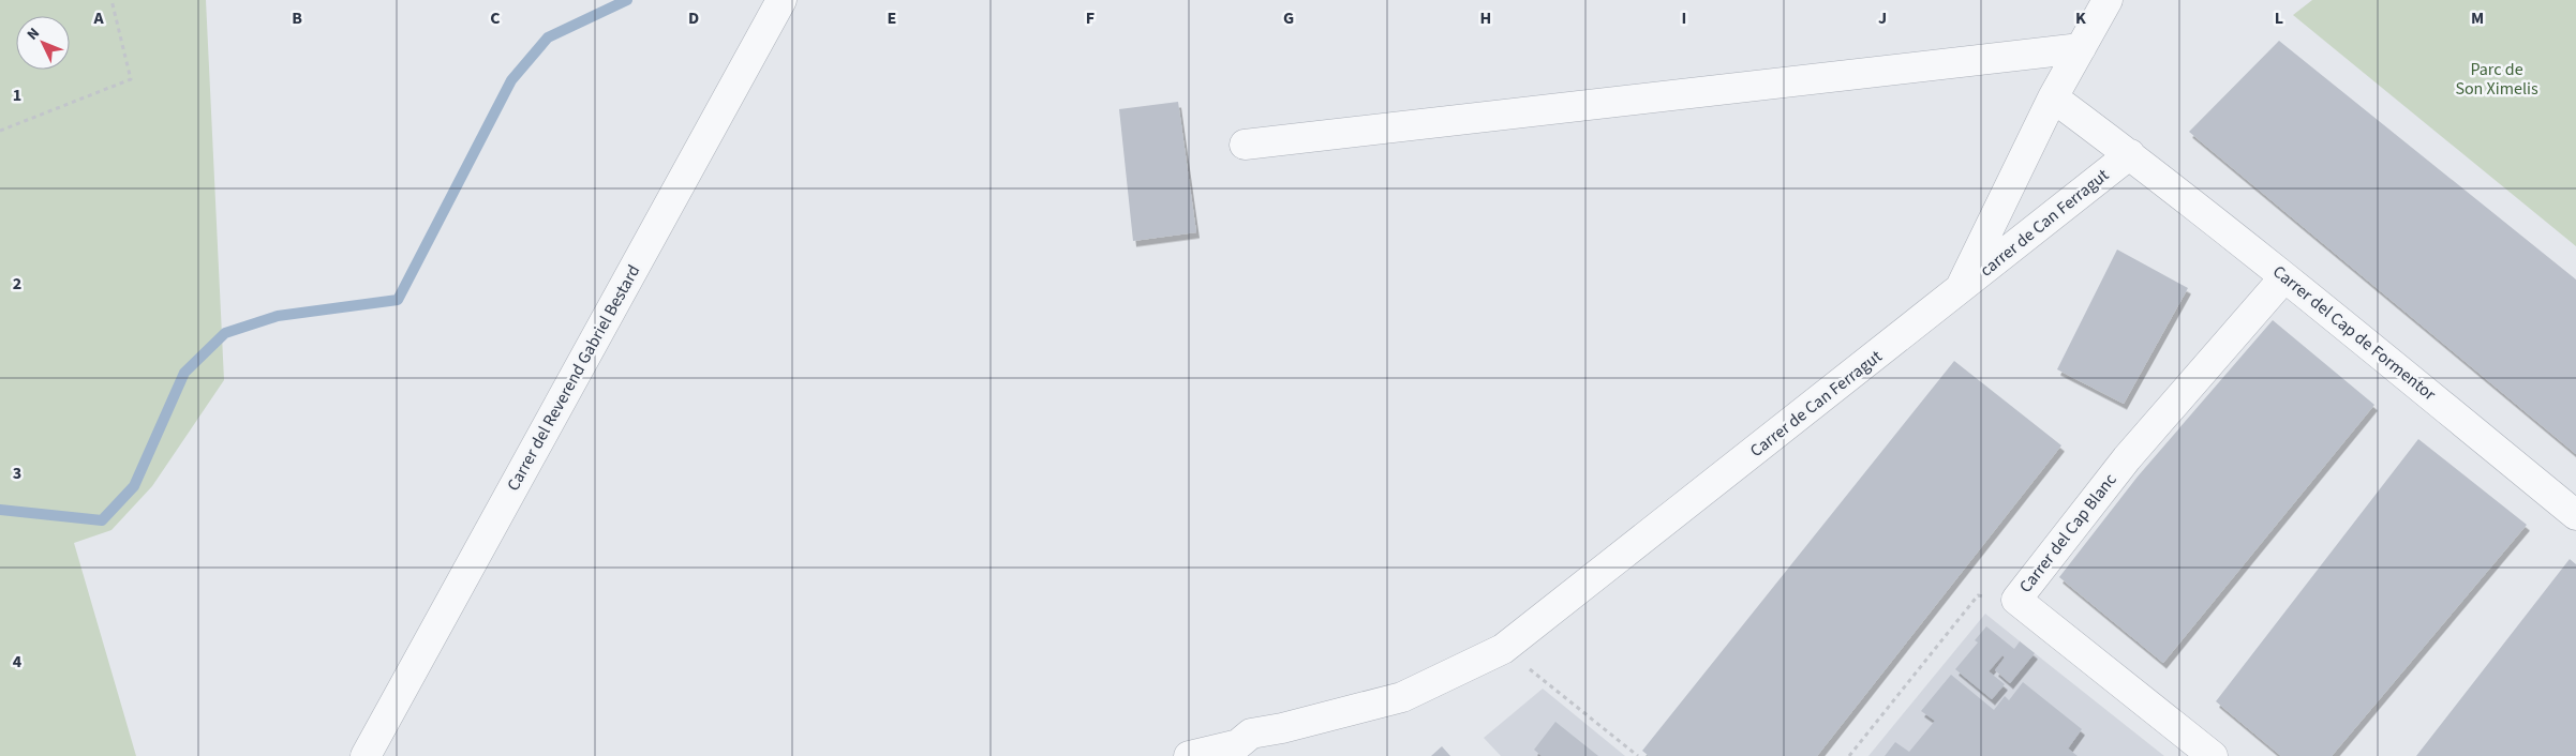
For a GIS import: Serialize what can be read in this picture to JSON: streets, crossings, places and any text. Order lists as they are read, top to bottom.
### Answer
{
  "streets": {
    "street": [
      "carrer de Can Ferragut",
      "Carrer del Cap de Formentor",
      "Carrer del Reverend Gabriel Bestard",
      "Carrer de Can Ferragut",
      "Carrer del Cap Blanc"
    ]
  },
  "crossings": [
    ["carrer de Can Ferragut", "Carrer del Cap de Formentor"],
    ["carrer de Can Ferragut", "Carrer de Can Ferragut"],
    ["Carrer del Cap de Formentor", "Carrer del Cap Blanc"]
  ],
  "parks": ["Parc de Son Ximelis"],
  "north": "top left",
  "grid": {
    "columns": [
      "A",
      "B",
      "C",
      "D",
      "E",
      "F",
      "G",
      "H",
      "I",
      "J",
      "K",
      "L",
      "M"
    ],
    "rows": [
      "1",
      "2",
      "3",
      "4"
    ]
  }
}
